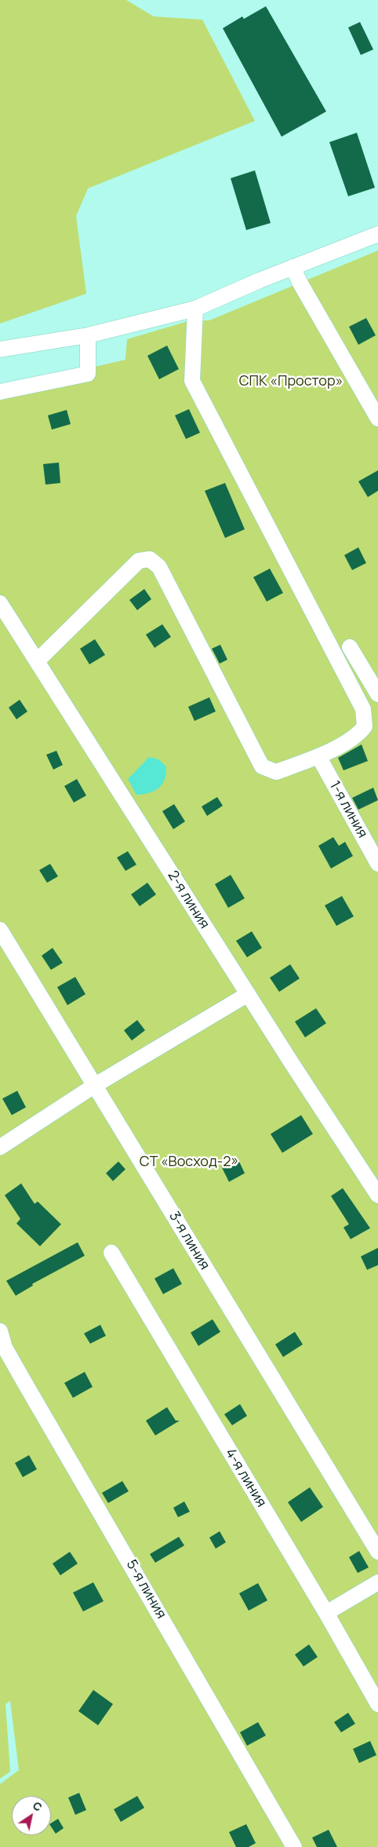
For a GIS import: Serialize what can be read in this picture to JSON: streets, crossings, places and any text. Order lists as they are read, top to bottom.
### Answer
{
  "streets": {
    "street": [
      "1-я линия",
      "2-я линия",
      "3-я линия",
      "4-я линия",
      "5-я линия"
    ]
  },
  "parks": ["СПК «Простор»", "СТ «Восход-2»"],
  "north": "top right"
}
